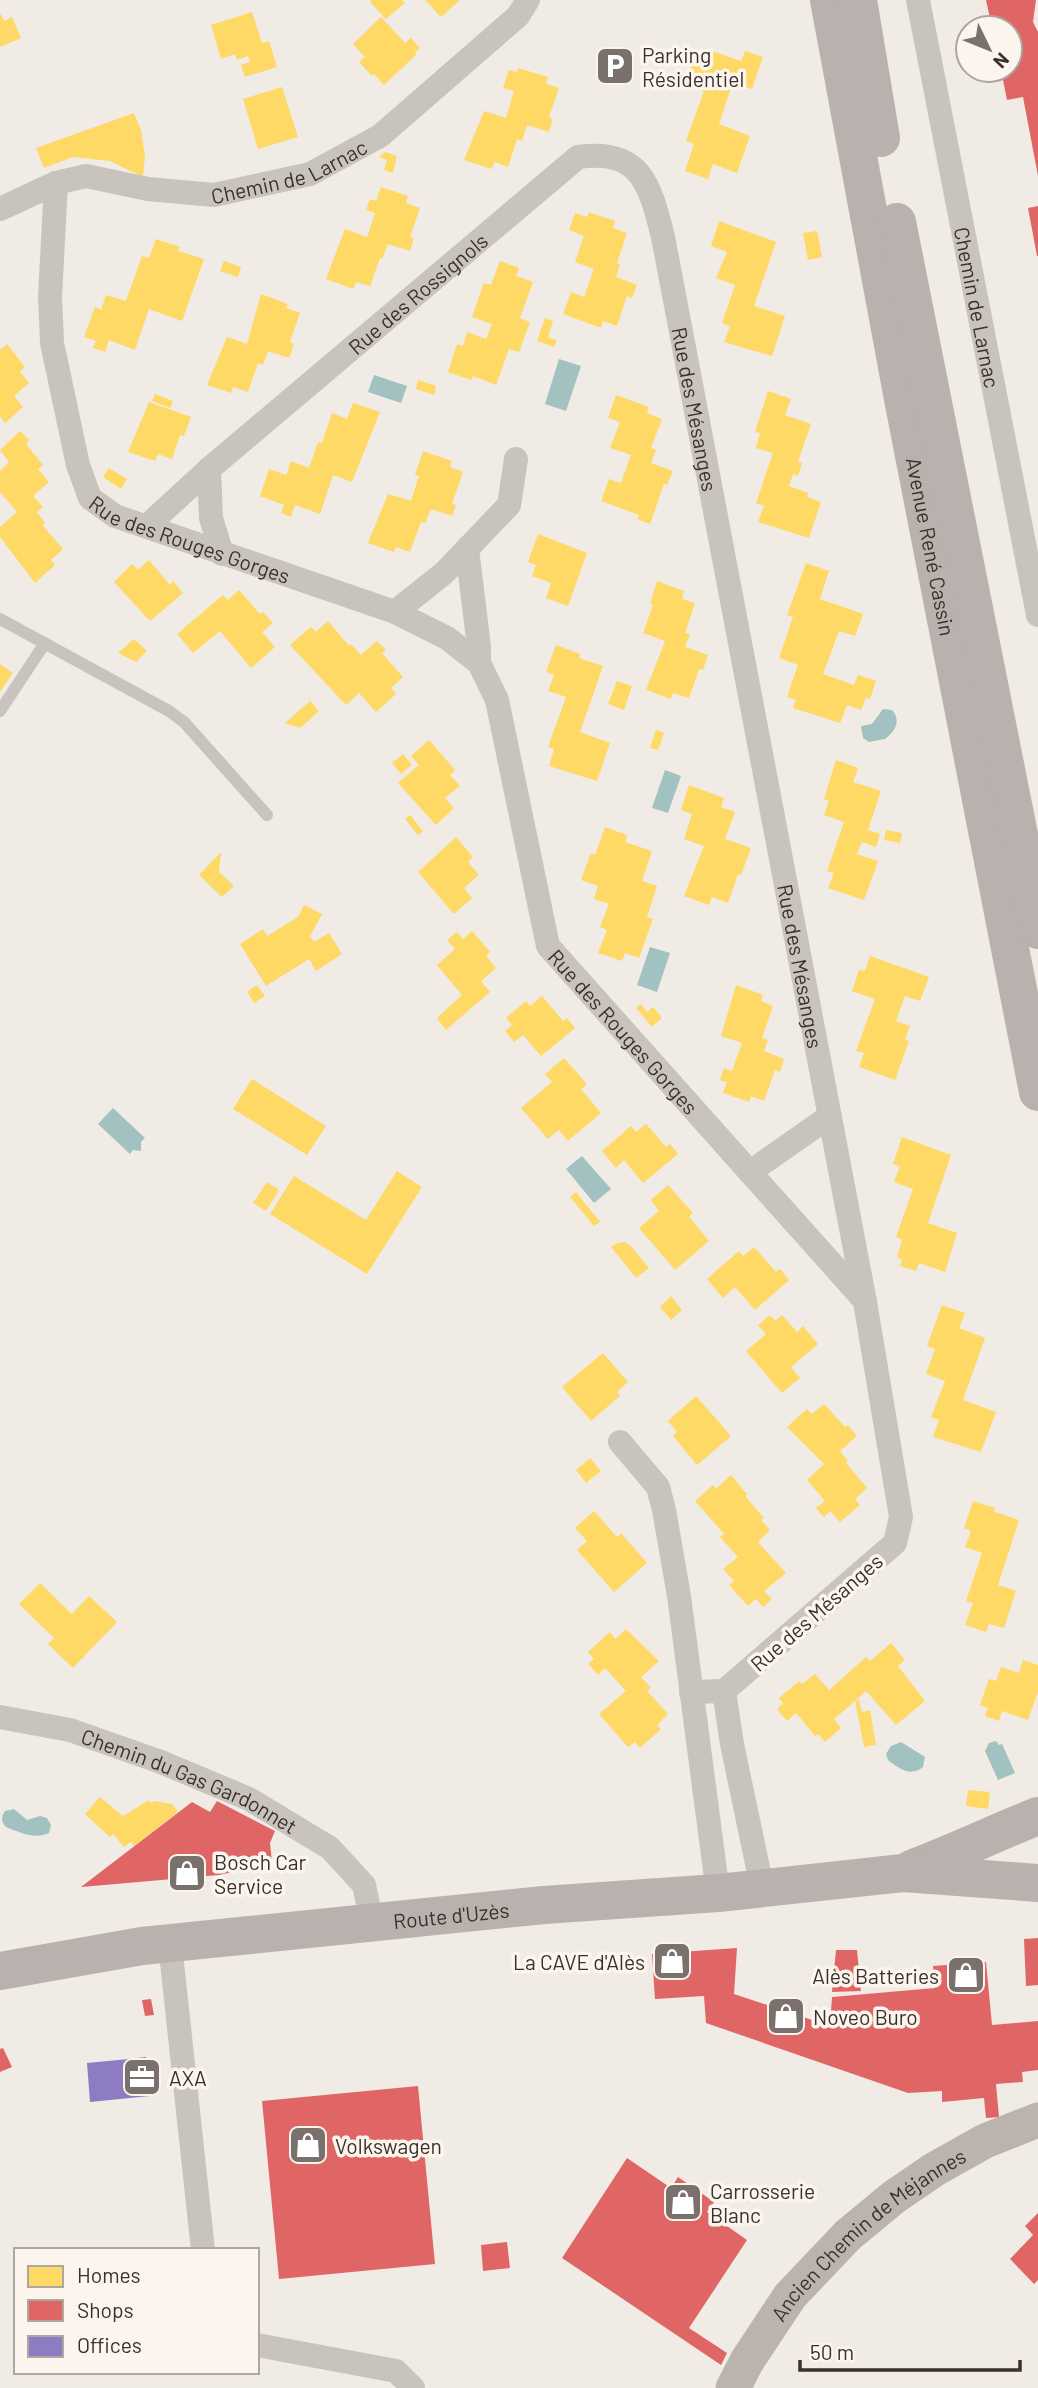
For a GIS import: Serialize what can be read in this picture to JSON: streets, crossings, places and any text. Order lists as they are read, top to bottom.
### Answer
{
  "streets": {
    "main road": ["Avenue René Cassin", "Route d'Uzès"],
    "street": [
      "Chemin de Larnac",
      "Rue des Rossignols",
      "Rue des Mésanges",
      "Rue des Rouges Gorges",
      "Chemin du Gas Gardonnet",
      "Ancien Chemin de Méjannes"
    ]
  },
  "crossings": [
    ["Chemin de Larnac", "Rue des Rouges Gorges"],
    ["Rue des Rossignols", "Rue des Mésanges"],
    ["Rue des Rossignols", "Rue des Rouges Gorges"],
    ["Rue des Mésanges", "Rue des Rouges Gorges"],
    ["Chemin du Gas Gardonnet", "Route d'Uzès"]
  ],
  "places": {
    "parking": ["Parking Résidentiel"],
    "shop": [
      "Bosch Car Service",
      "La CAVE d'Alès",
      "Alès Batteries",
      "Noveo Buro",
      "Volkswagen",
      "Carrosserie Blanc"
    ],
    "office": ["AXA"]
  },
  "legend": ["Homes", "Shops", "Offices"],
  "scale_bar": "50 m",
  "north": "bottom right"
}
